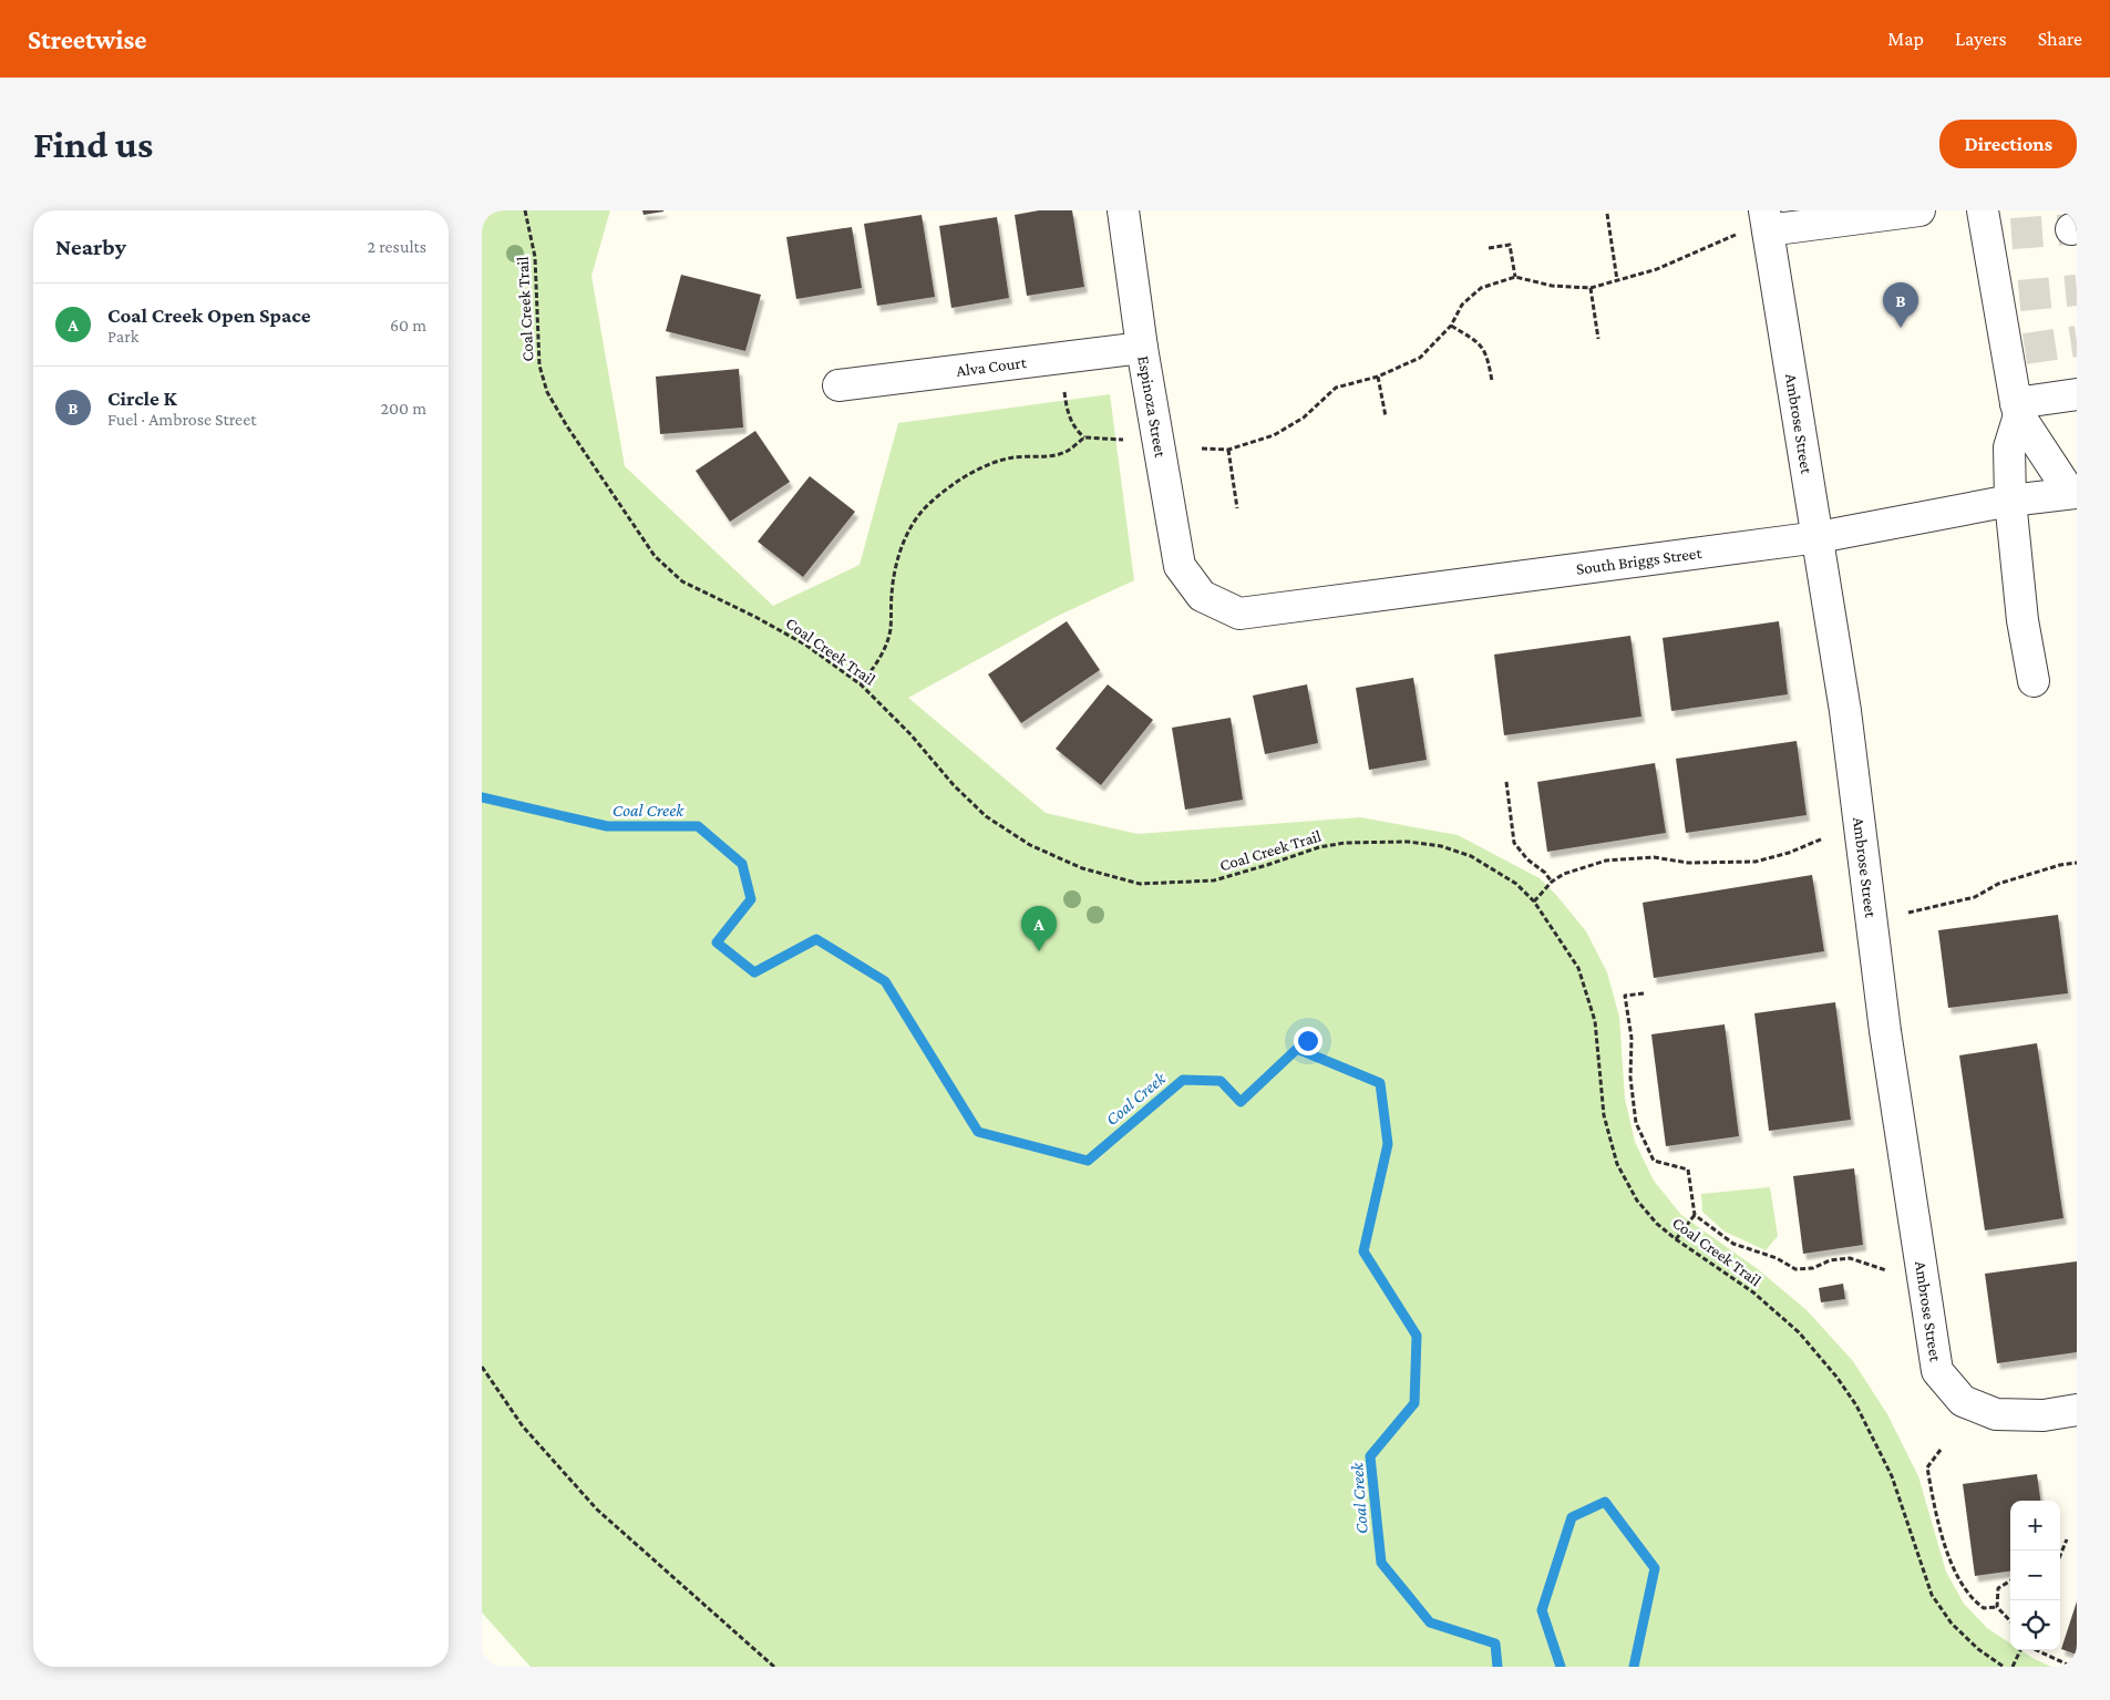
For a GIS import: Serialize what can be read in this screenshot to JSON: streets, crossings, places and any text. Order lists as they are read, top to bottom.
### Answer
{
  "streets": {
    "street": [
      "Alva Court",
      "Espinoza Street",
      "Ambrose Street",
      "South Briggs Street"
    ],
    "path": ["Coal Creek Trail"]
  },
  "crossings": [
    ["Alva Court", "Espinoza Street"],
    ["Espinoza Street", "South Briggs Street"],
    ["Ambrose Street", "South Briggs Street"]
  ],
  "water": ["Coal Creek"],
  "page": {
    "header": "Streetwise",
    "nav": ["Map", "Layers", "Share"],
    "buttons": "Directions",
    "title": "Find us",
    "heading": ["Nearby", "2 results"],
    "list": [
      {
        "mark": "A",
        "name": "Coal Creek Open Space",
        "note": "Park",
        "value": "60 m"
      },
      {
        "mark": "B",
        "name": "Circle K",
        "note": "Fuel · Ambrose Street",
        "value": "200 m"
      }
    ],
    "pins": ["B", "A"],
    "map_buttons": ["+", "−"]
  }
}
